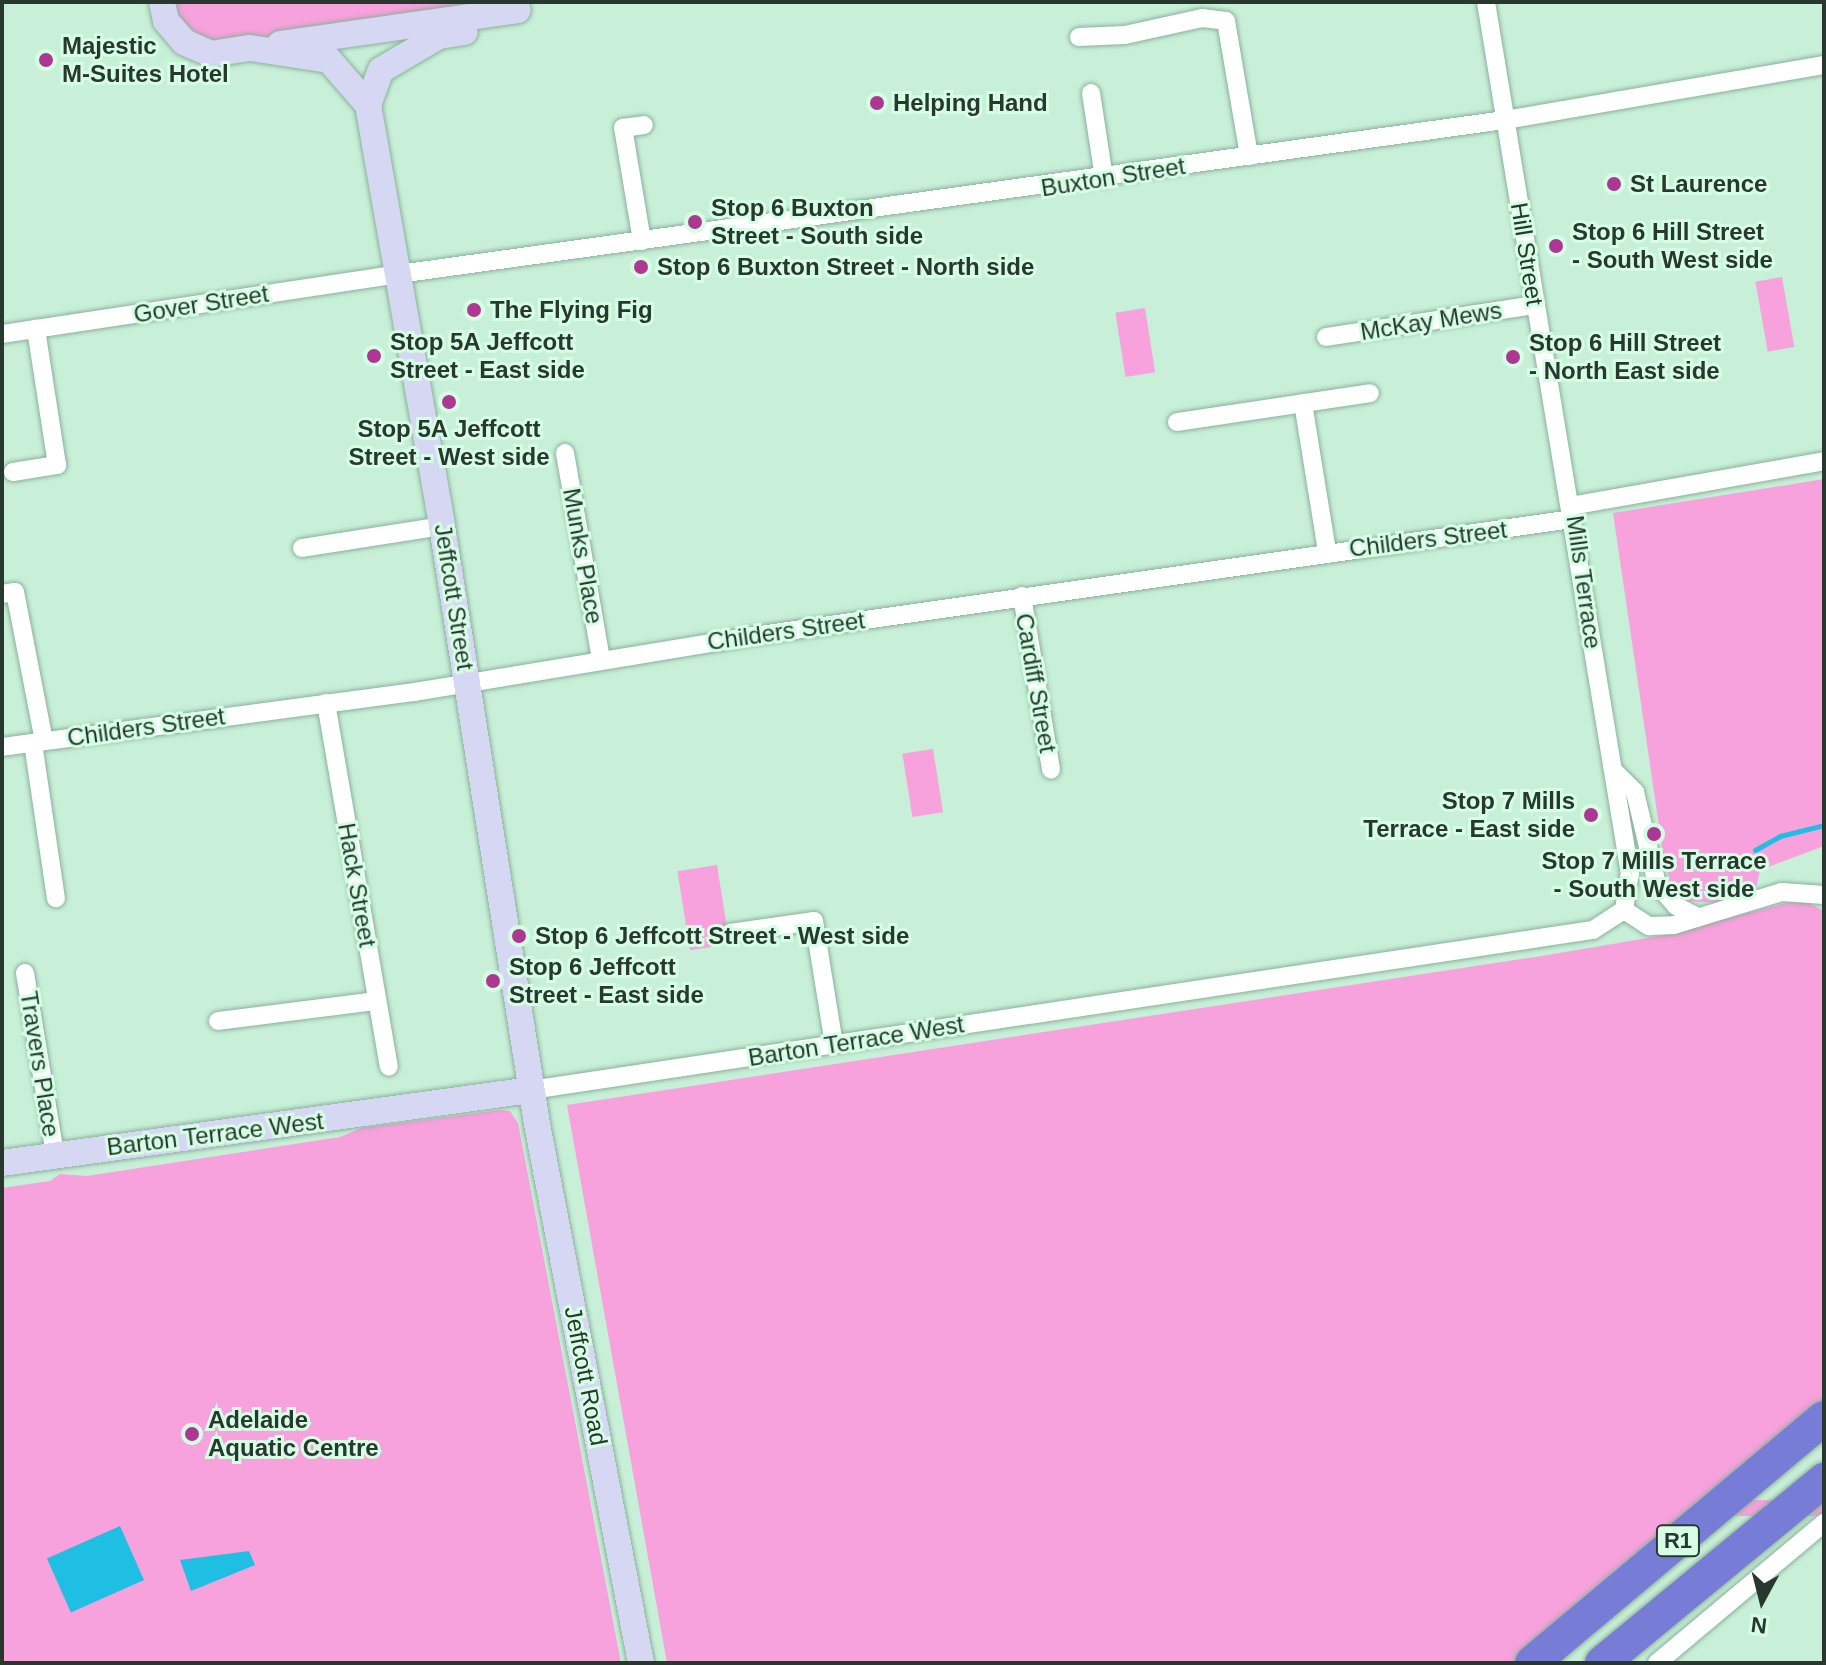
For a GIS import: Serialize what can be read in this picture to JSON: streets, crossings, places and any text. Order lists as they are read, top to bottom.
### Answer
{
  "streets": {
    "highway": ["R1"],
    "main road": ["Jeffcott Street", "Barton Terrace West", "Jeffcott Road"],
    "street": [
      "Buxton Street",
      "Hill Street",
      "Gover Street",
      "McKay Mews",
      "Childers Street",
      "Munks Place",
      "Mills Terrace",
      "Cardiff Street",
      "Hack Street",
      "Travers Place"
    ]
  },
  "crossings": [
    ["Buxton Street", "Hill Street"],
    ["Buxton Street", "Gover Street"],
    ["Buxton Street", "Jeffcott Street"],
    ["Hill Street", "McKay Mews"],
    ["Hill Street", "Childers Street"],
    ["Hill Street", "Mills Terrace"],
    ["Gover Street", "Jeffcott Street"],
    ["Childers Street", "Munks Place"],
    ["Childers Street", "Mills Terrace"],
    ["Childers Street", "Jeffcott Street"],
    ["Childers Street", "Cardiff Street"],
    ["Childers Street", "Hack Street"],
    ["Mills Terrace", "Barton Terrace West"],
    ["Jeffcott Street", "Barton Terrace West"],
    ["Jeffcott Street", "Jeffcott Road"],
    ["Barton Terrace West", "Travers Place"],
    ["Barton Terrace West", "Jeffcott Road"]
  ],
  "places": [
    "Majestic M-Suites Hotel",
    "Helping Hand",
    "St Laurence",
    "Stop 6 Buxton Street - South side",
    "Stop 6 Hill Street - South West side",
    "Stop 6 Buxton Street - North side",
    "The Flying Fig",
    "Stop 5A Jeffcott Street - East side",
    "Stop 6 Hill Street - North East side",
    "Stop 5A Jeffcott Street - West side",
    "Stop 7 Mills Terrace - East side",
    "Stop 7 Mills Terrace - South West side",
    "Stop 6 Jeffcott Street - West side",
    "Stop 6 Jeffcott Street - East side",
    "Adelaide Aquatic Centre"
  ],
  "north": "bottom"
}
